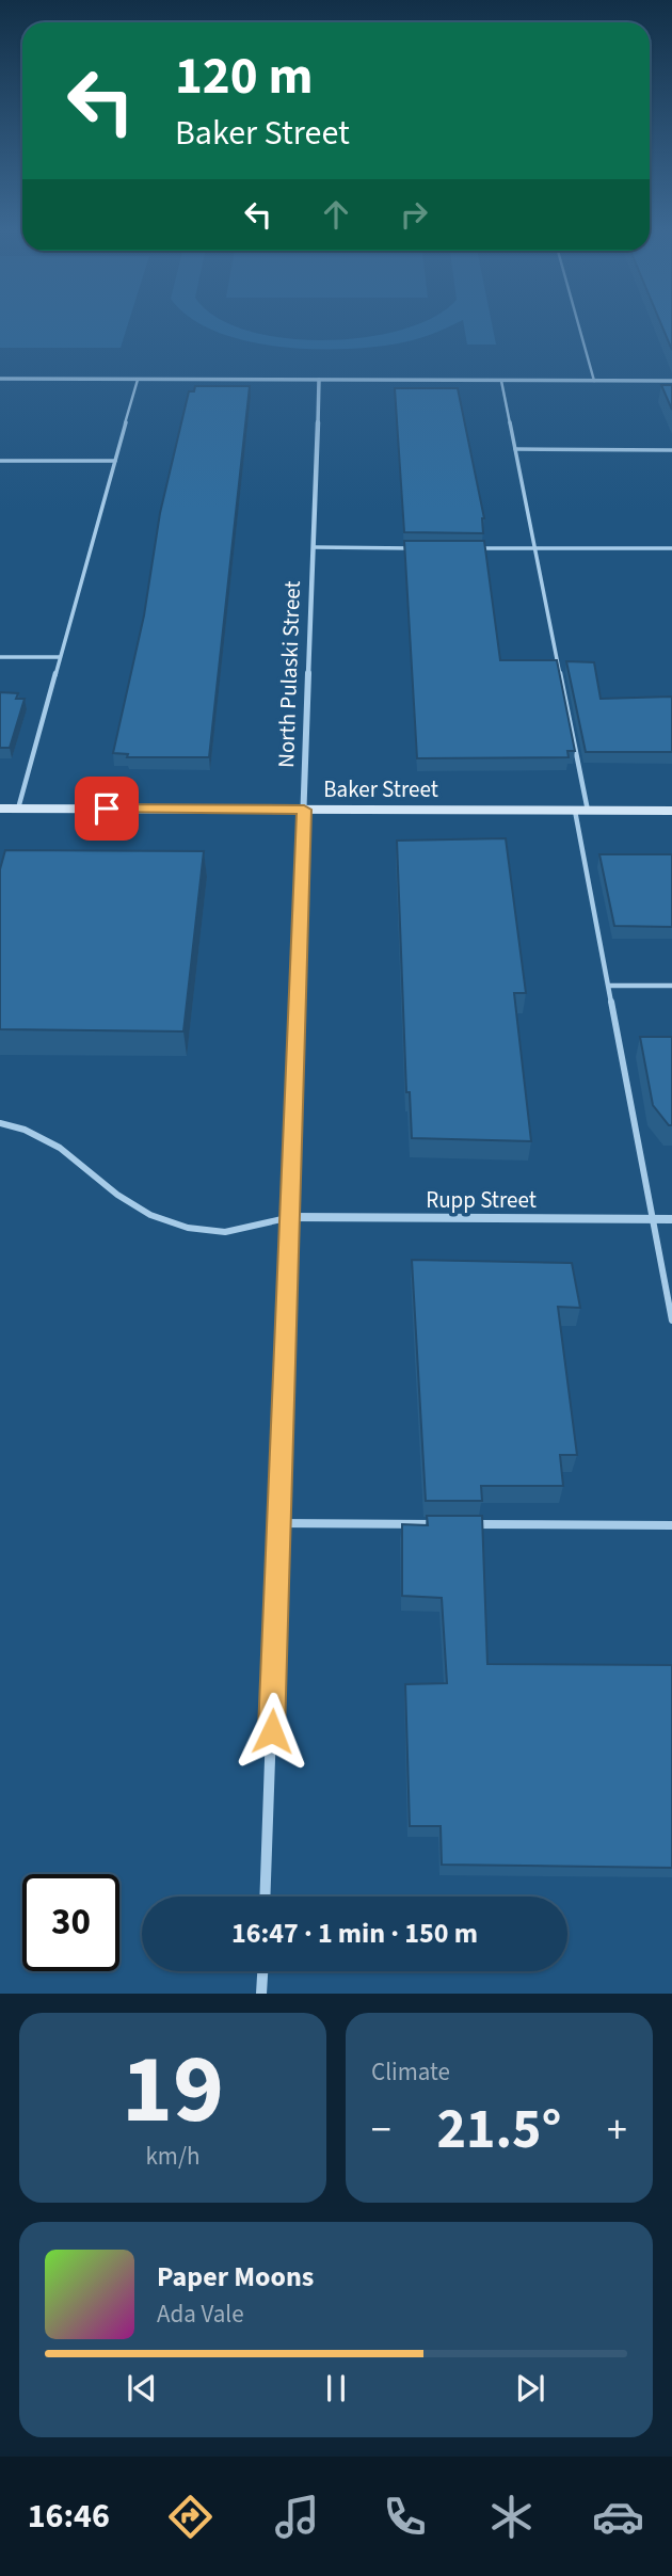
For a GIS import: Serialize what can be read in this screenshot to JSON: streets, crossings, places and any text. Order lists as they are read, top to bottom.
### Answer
{
  "streets": {
    "street": ["North Pulaski Street", "Baker Street", "Rupp Street"]
  },
  "crossings": [
    ["North Pulaski Street", "Baker Street"],
    ["North Pulaski Street", "Rupp Street"]
  ],
  "page": {
    "turn": ["120 m", "Baker Street"],
    "limit": "30",
    "trip": "16:47 · 1 min · 150 m",
    "tile": [
      ["19", "km/h"],
      "Climate"
    ],
    "heat": ["−", "21.5°", "+"],
    "song": ["Paper Moons", "Ada Vale"],
    "tabs": "16:46"
  }
}
